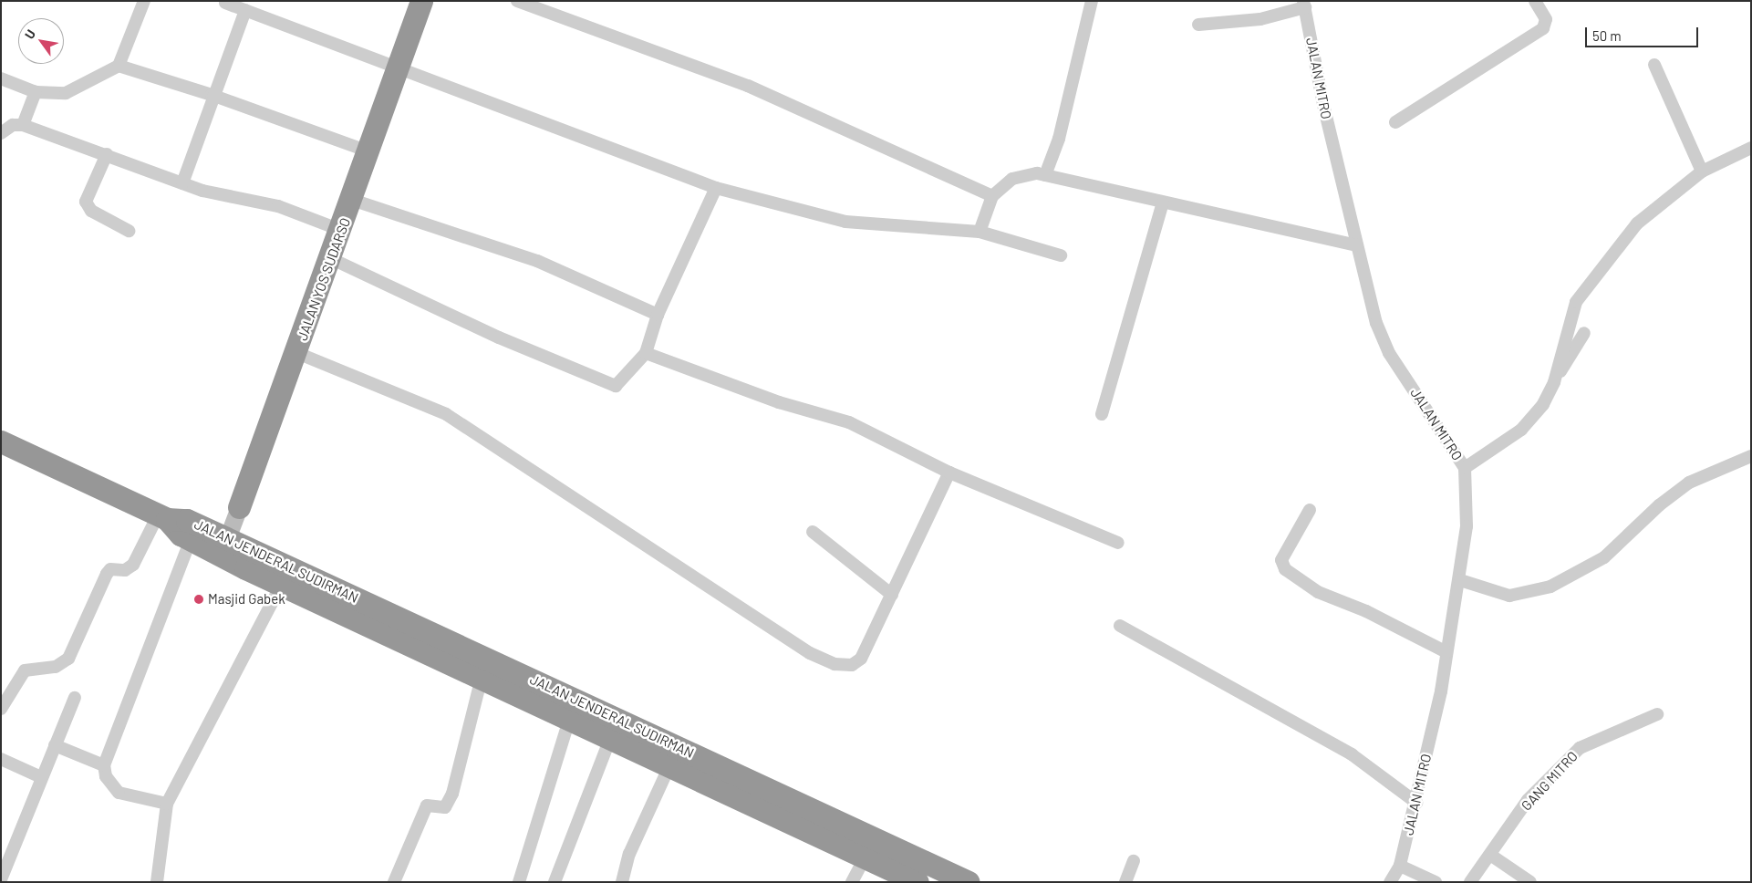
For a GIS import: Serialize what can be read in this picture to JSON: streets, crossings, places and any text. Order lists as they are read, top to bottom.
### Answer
{
  "streets": {
    "highway": ["JALAN YOS SUDARSO", "JALAN JENDERAL SUDIRMAN"],
    "street": ["JALAN MITRO", "GANG MITRO"]
  },
  "crossings": [
    ["JALAN YOS SUDARSO", "JALAN JENDERAL SUDIRMAN"]
  ],
  "places": ["Masjid Gabek"],
  "scale_bar": "50 m",
  "north": "top left"
}
